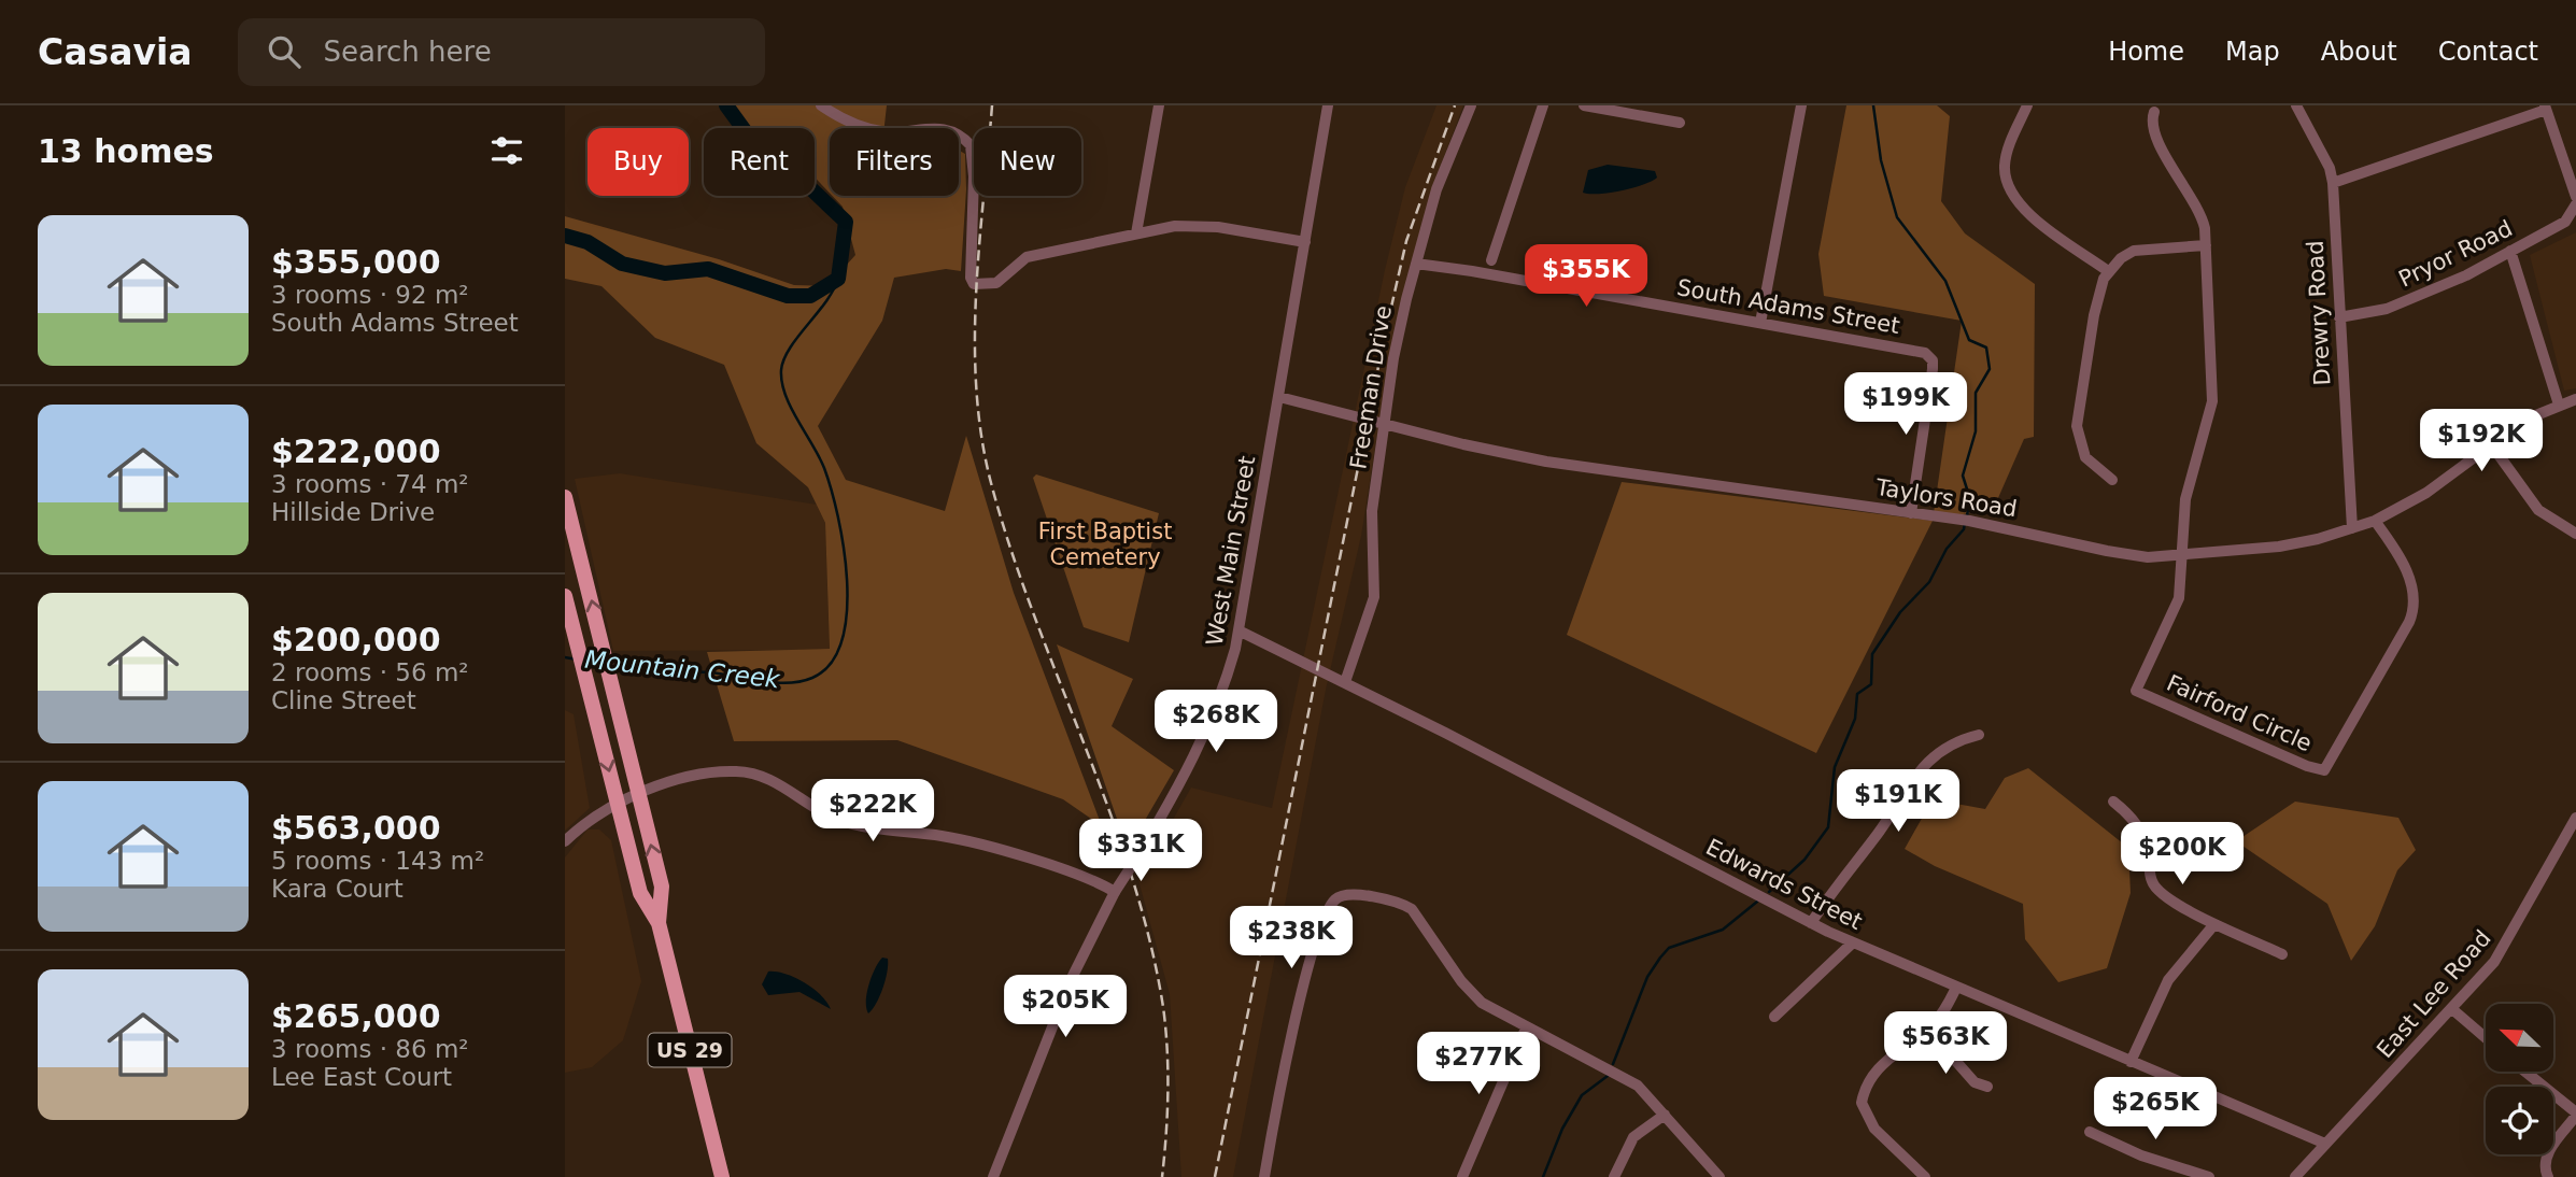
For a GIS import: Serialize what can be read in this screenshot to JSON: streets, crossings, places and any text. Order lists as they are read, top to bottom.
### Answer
{
  "streets": {
    "main road": ["US 29"],
    "street": [
      "Pryor Road",
      "South Adams Street",
      "Drewry Road",
      "Freeman Drive",
      "Taylors Road",
      "West Main Street",
      "Fairford Circle",
      "Edwards Street",
      "East Lee Road"
    ]
  },
  "crossings": [
    ["Pryor Road", "Drewry Road"],
    ["South Adams Street", "Freeman Drive"],
    ["South Adams Street", "Taylors Road"],
    ["Drewry Road", "Taylors Road"],
    ["Freeman Drive", "Taylors Road"],
    ["Freeman Drive", "Edwards Street"],
    ["Taylors Road", "West Main Street"],
    ["Taylors Road", "Fairford Circle"],
    ["West Main Street", "Edwards Street"],
    ["Edwards Street", "East Lee Road"]
  ],
  "water": ["Mountain Creek"],
  "parks": ["First Baptist Cemetery"],
  "north": "top left",
  "page": {
    "header": "Casavia",
    "search": "Search here",
    "nav": [
      "Home",
      "Map",
      "About",
      "Contact"
    ],
    "heading": "13 homes",
    "chip": [
      "Buy",
      "Rent",
      "Filters",
      "New"
    ],
    "list": [
      {
        "name": "$355,000",
        "note": "3 rooms · 92 m² · South Adams Street"
      },
      {
        "name": "$222,000",
        "note": "3 rooms · 74 m² · Hillside Drive"
      },
      {
        "name": "$200,000",
        "note": "2 rooms · 56 m² · Cline Street"
      },
      {
        "name": "$563,000",
        "note": "5 rooms · 143 m² · Kara Court"
      },
      {
        "name": "$265,000",
        "note": "3 rooms · 86 m² · Lee East Court"
      }
    ],
    "price": [
      "$355K",
      "$199K",
      "$192K",
      "$268K",
      "$191K",
      "$222K",
      "$331K",
      "$200K",
      "$238K",
      "$205K",
      "$563K",
      "$277K",
      "$265K"
    ]
  }
}
